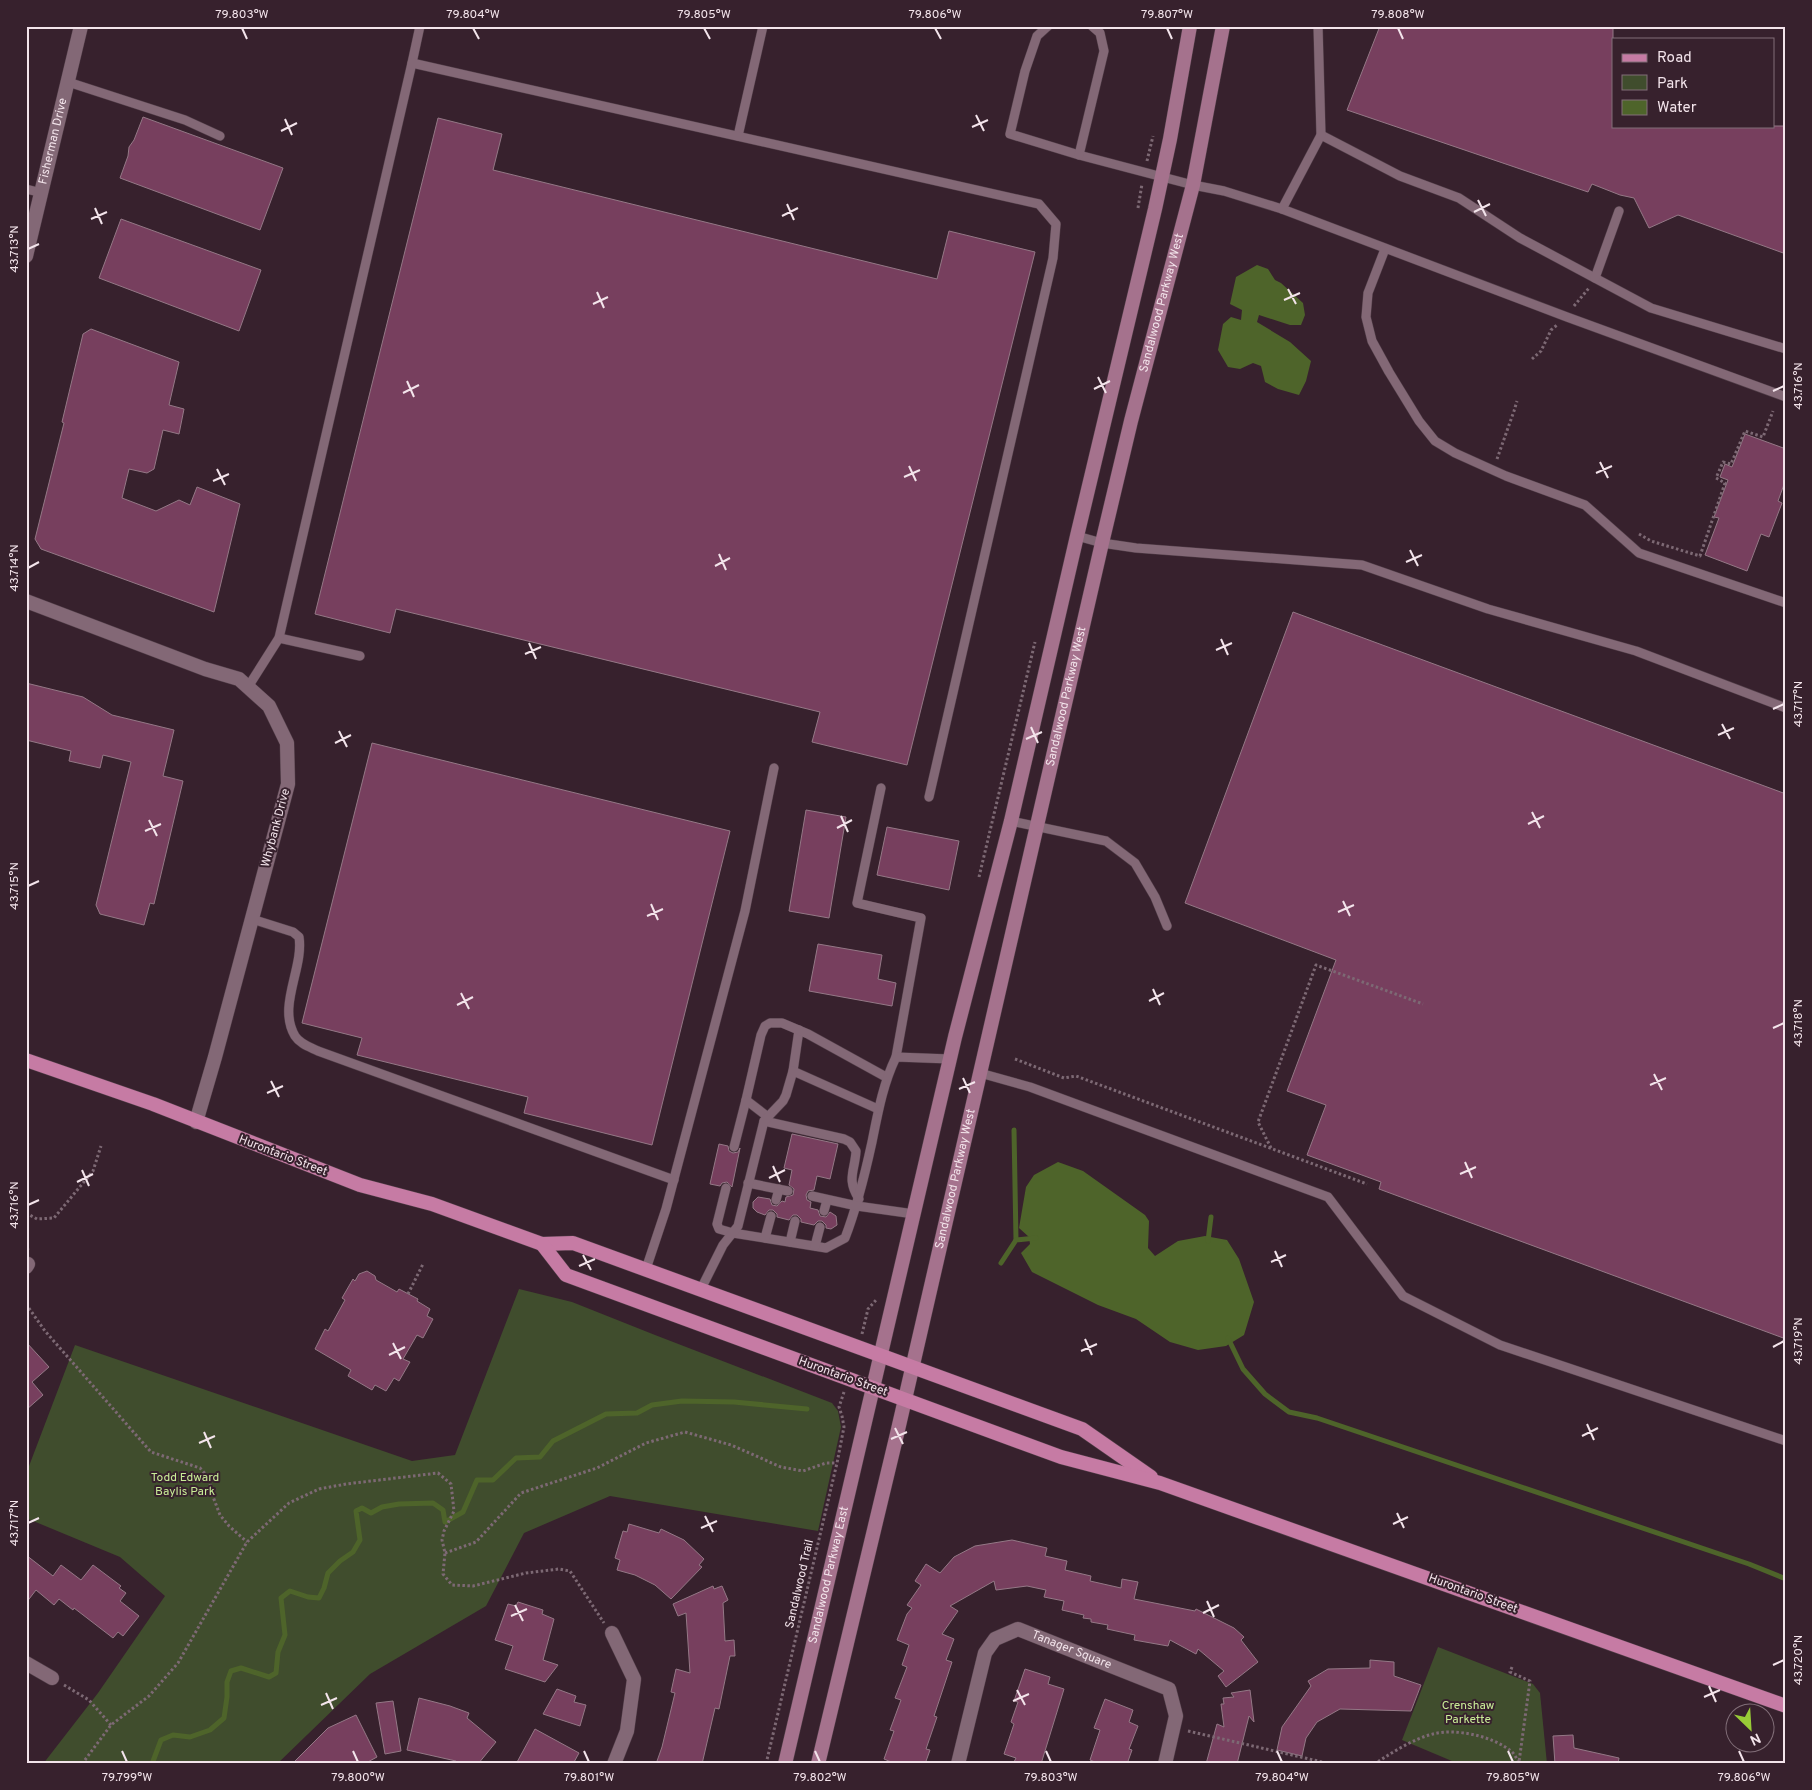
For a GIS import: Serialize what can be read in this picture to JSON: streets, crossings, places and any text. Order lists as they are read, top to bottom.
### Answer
{
  "streets": {
    "main road": ["Sandalwood Parkway West", "Hurontario Street", "Sandalwood Parkway East"],
    "street": ["Fisherman Drive", "Whybank Drive", "Tanager Square"],
    "path": ["Sandalwood Trail"]
  },
  "crossings": [
    ["Sandalwood Parkway West", "Hurontario Street"],
    ["Sandalwood Parkway West", "Sandalwood Parkway East"],
    ["Whybank Drive", "Hurontario Street"],
    ["Hurontario Street", "Sandalwood Parkway East"]
  ],
  "parks": ["Todd Edward Baylis Park", "Crenshaw Parkette"],
  "legend": ["Road", "Park", "Water"],
  "north": "bottom right",
  "coordinates": [
    "79.803°W",
    "79.804°W",
    "79.805°W",
    "79.806°W",
    "79.807°W",
    "79.808°W",
    "43.713°N",
    "43.716°N",
    "43.714°N",
    "43.717°N",
    "43.715°N",
    "43.718°N",
    "43.719°N",
    "43.720°N",
    "79.799°W",
    "79.800°W",
    "79.801°W",
    "79.802°W"
  ]
}
